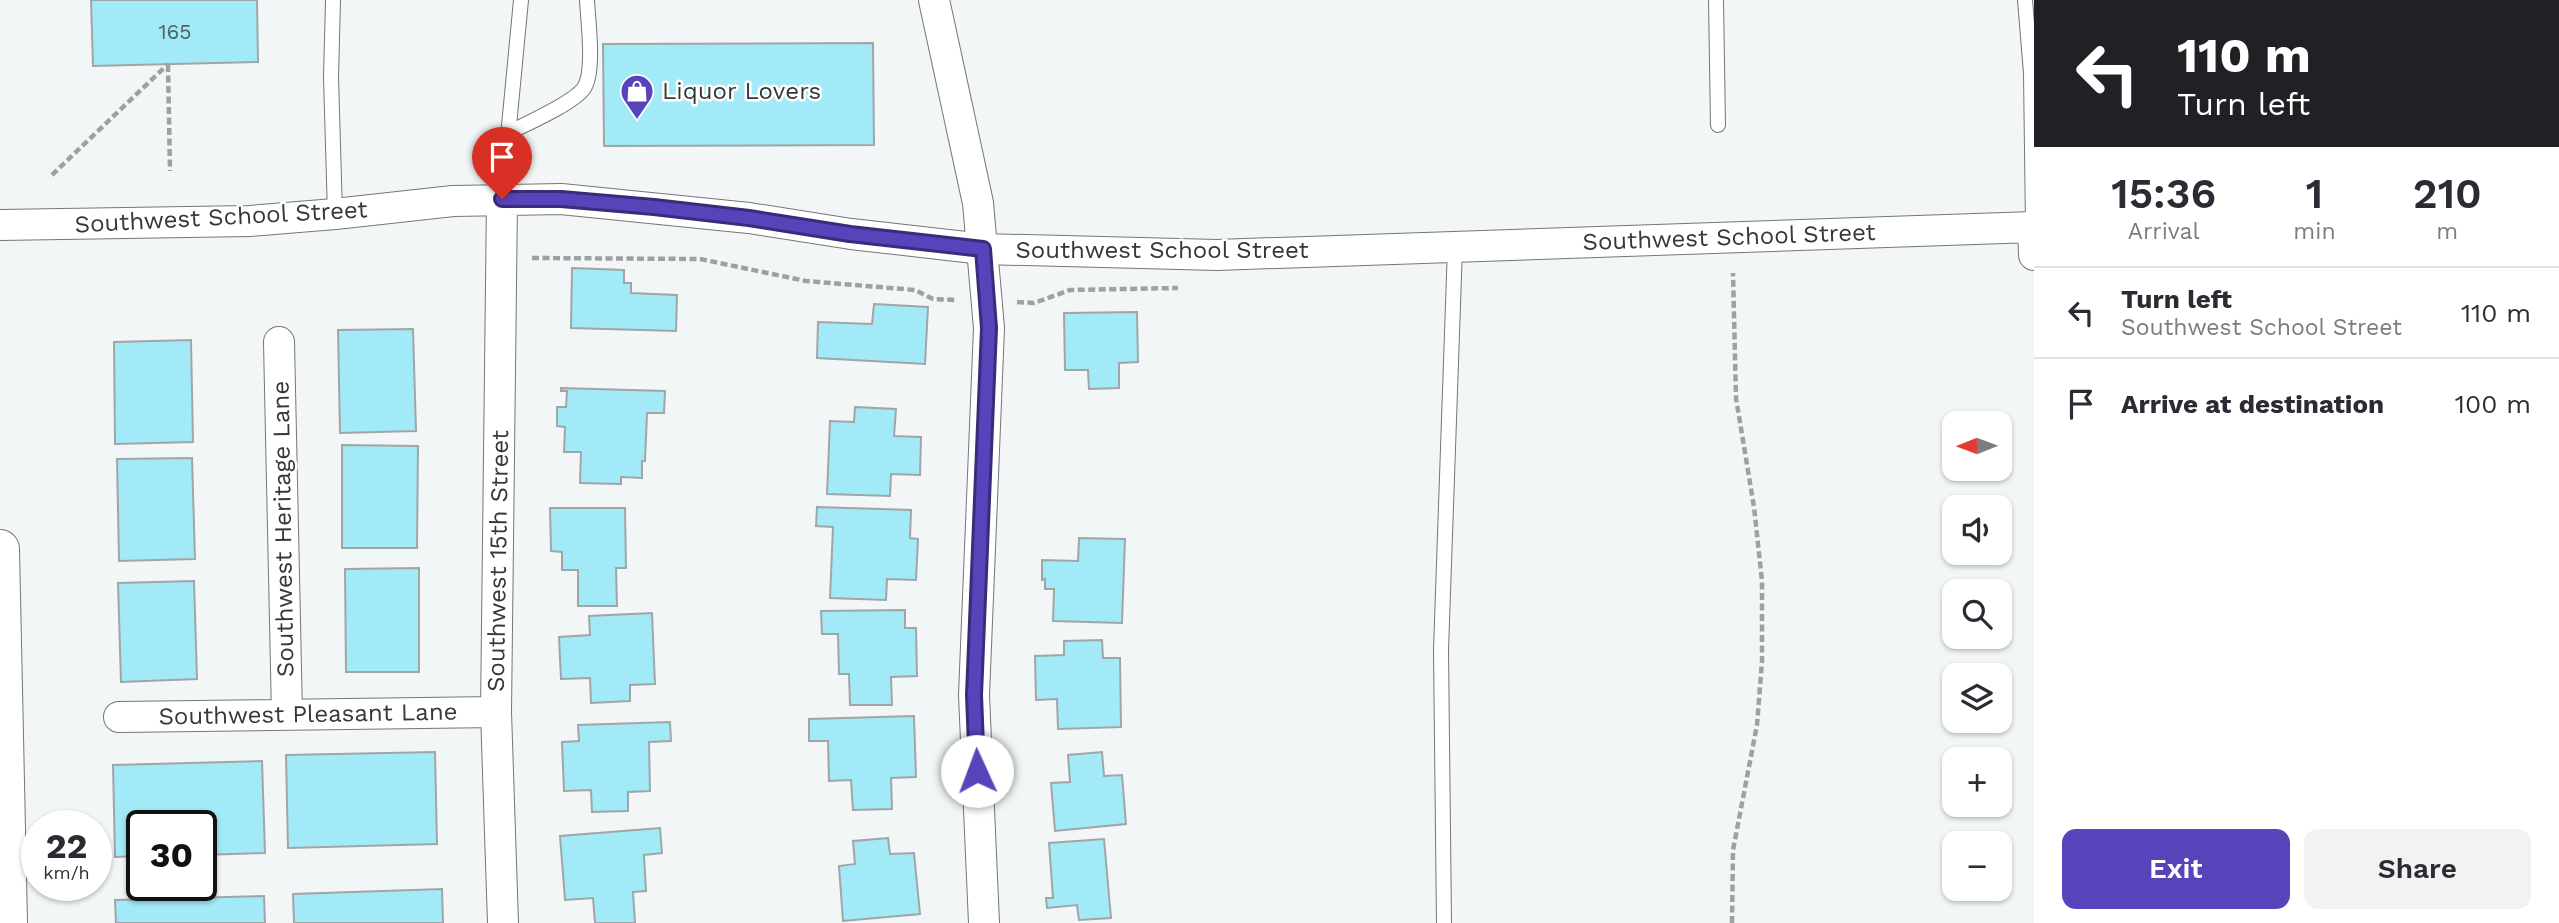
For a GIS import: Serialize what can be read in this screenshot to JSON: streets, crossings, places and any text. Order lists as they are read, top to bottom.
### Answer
{
  "streets": {
    "street": [
      "Southwest School Street",
      "Southwest Heritage Lane",
      "Southwest 15th Street",
      "Southwest Pleasant Lane"
    ]
  },
  "crossings": [
    ["Southwest School Street", "Southwest 15th Street"],
    ["Southwest Heritage Lane", "Southwest Pleasant Lane"],
    ["Southwest 15th Street", "Southwest Pleasant Lane"]
  ],
  "places": {
    "shop": ["Liquor Lovers"]
  },
  "house_numbers": ["165"],
  "north": "left",
  "page": {
    "turn": ["110 m", "Turn left"],
    "eta": [
      "15:36",
      "Arrival",
      "1",
      "min",
      "210",
      "m"
    ],
    "list": [
      {
        "name": "Turn left",
        "note": "Southwest School Street",
        "value": "110 m"
      },
      {
        "name": "Arrive at destination",
        "value": "100 m"
      }
    ],
    "map_buttons": ["+", "−"],
    "speed": "22 km/h",
    "limit": "30",
    "buttons": ["Exit", "Share"]
  }
}
